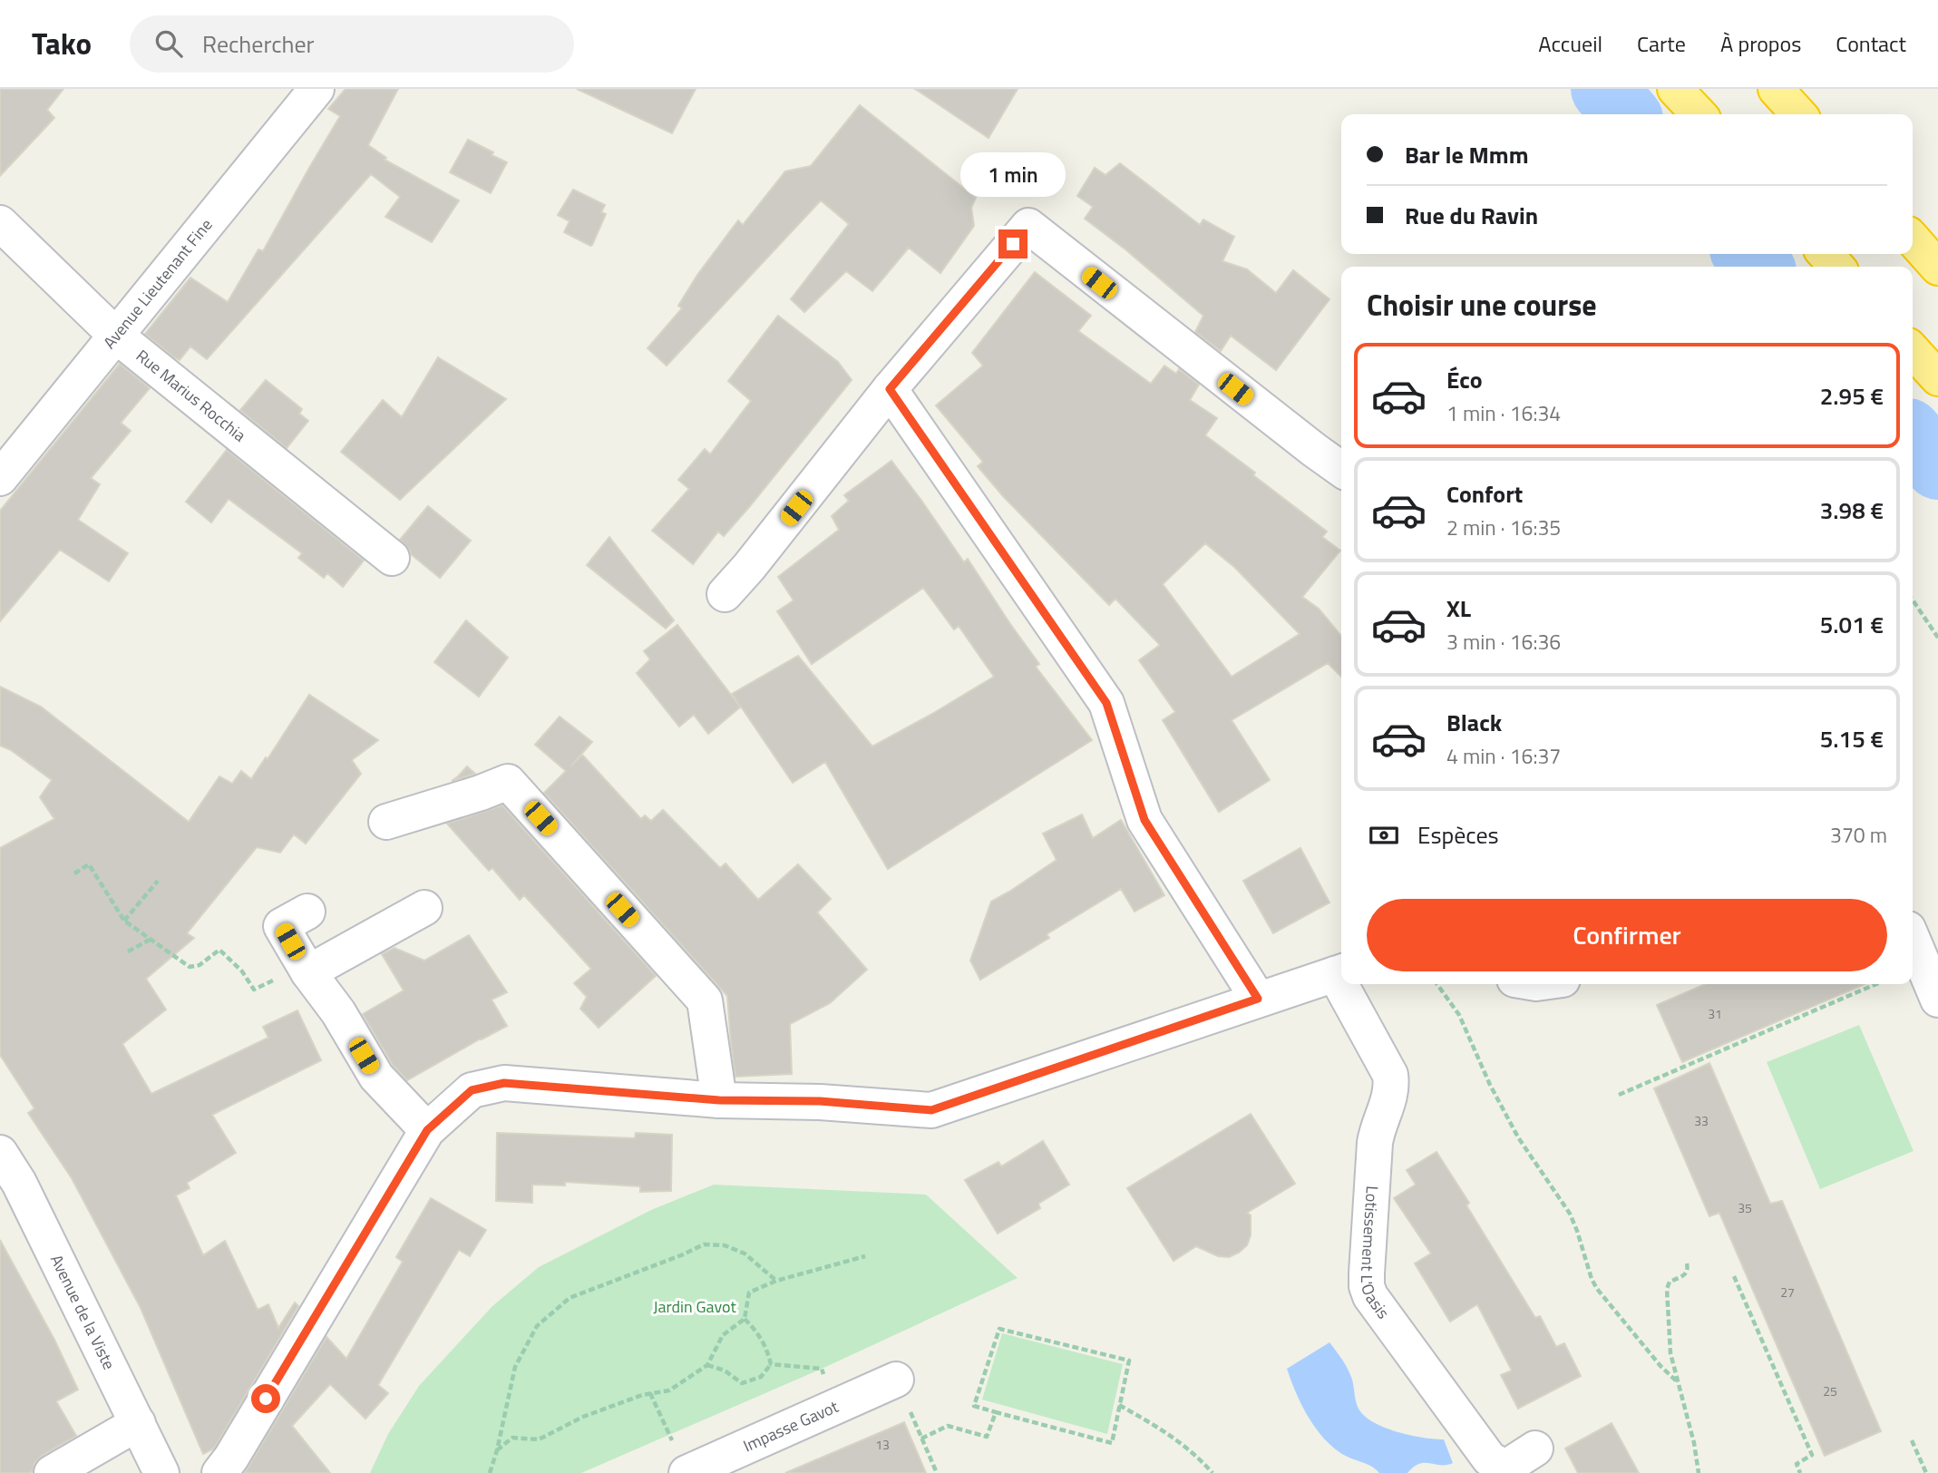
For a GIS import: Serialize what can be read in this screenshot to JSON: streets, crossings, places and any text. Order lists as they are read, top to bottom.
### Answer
{
  "streets": {
    "street": [
      "Avenue Lieutenant Fine",
      "Rue Marius Rocchia",
      "Lotissement L'Oasis",
      "Avenue de la Viste",
      "Impasse Gavot"
    ]
  },
  "crossings": [
    ["Avenue Lieutenant Fine", "Rue Marius Rocchia"]
  ],
  "parks": ["Jardin Gavot"],
  "house_numbers": [
    "31",
    "33",
    "35",
    "27",
    "25",
    "13"
  ],
  "page": {
    "header": "Tako",
    "search": "Rechercher",
    "nav": [
      "Accueil",
      "Carte",
      "À propos",
      "Contact"
    ],
    "banner": ["Bar le Mmm", "Rue du Ravin"],
    "bubble": "1 min",
    "heading": "Choisir une course",
    "list": [
      {
        "name": "Éco",
        "note": "1 min · 16:34",
        "value": "2.95 €"
      },
      {
        "name": "Confort",
        "note": "2 min · 16:35",
        "value": "3.98 €"
      },
      {
        "name": "XL",
        "note": "3 min · 16:36",
        "value": "5.01 €"
      },
      {
        "name": "Black",
        "note": "4 min · 16:37",
        "value": "5.15 €"
      }
    ],
    "pay": ["Espèces", "370 m"],
    "buttons": "Confirmer"
  }
}
